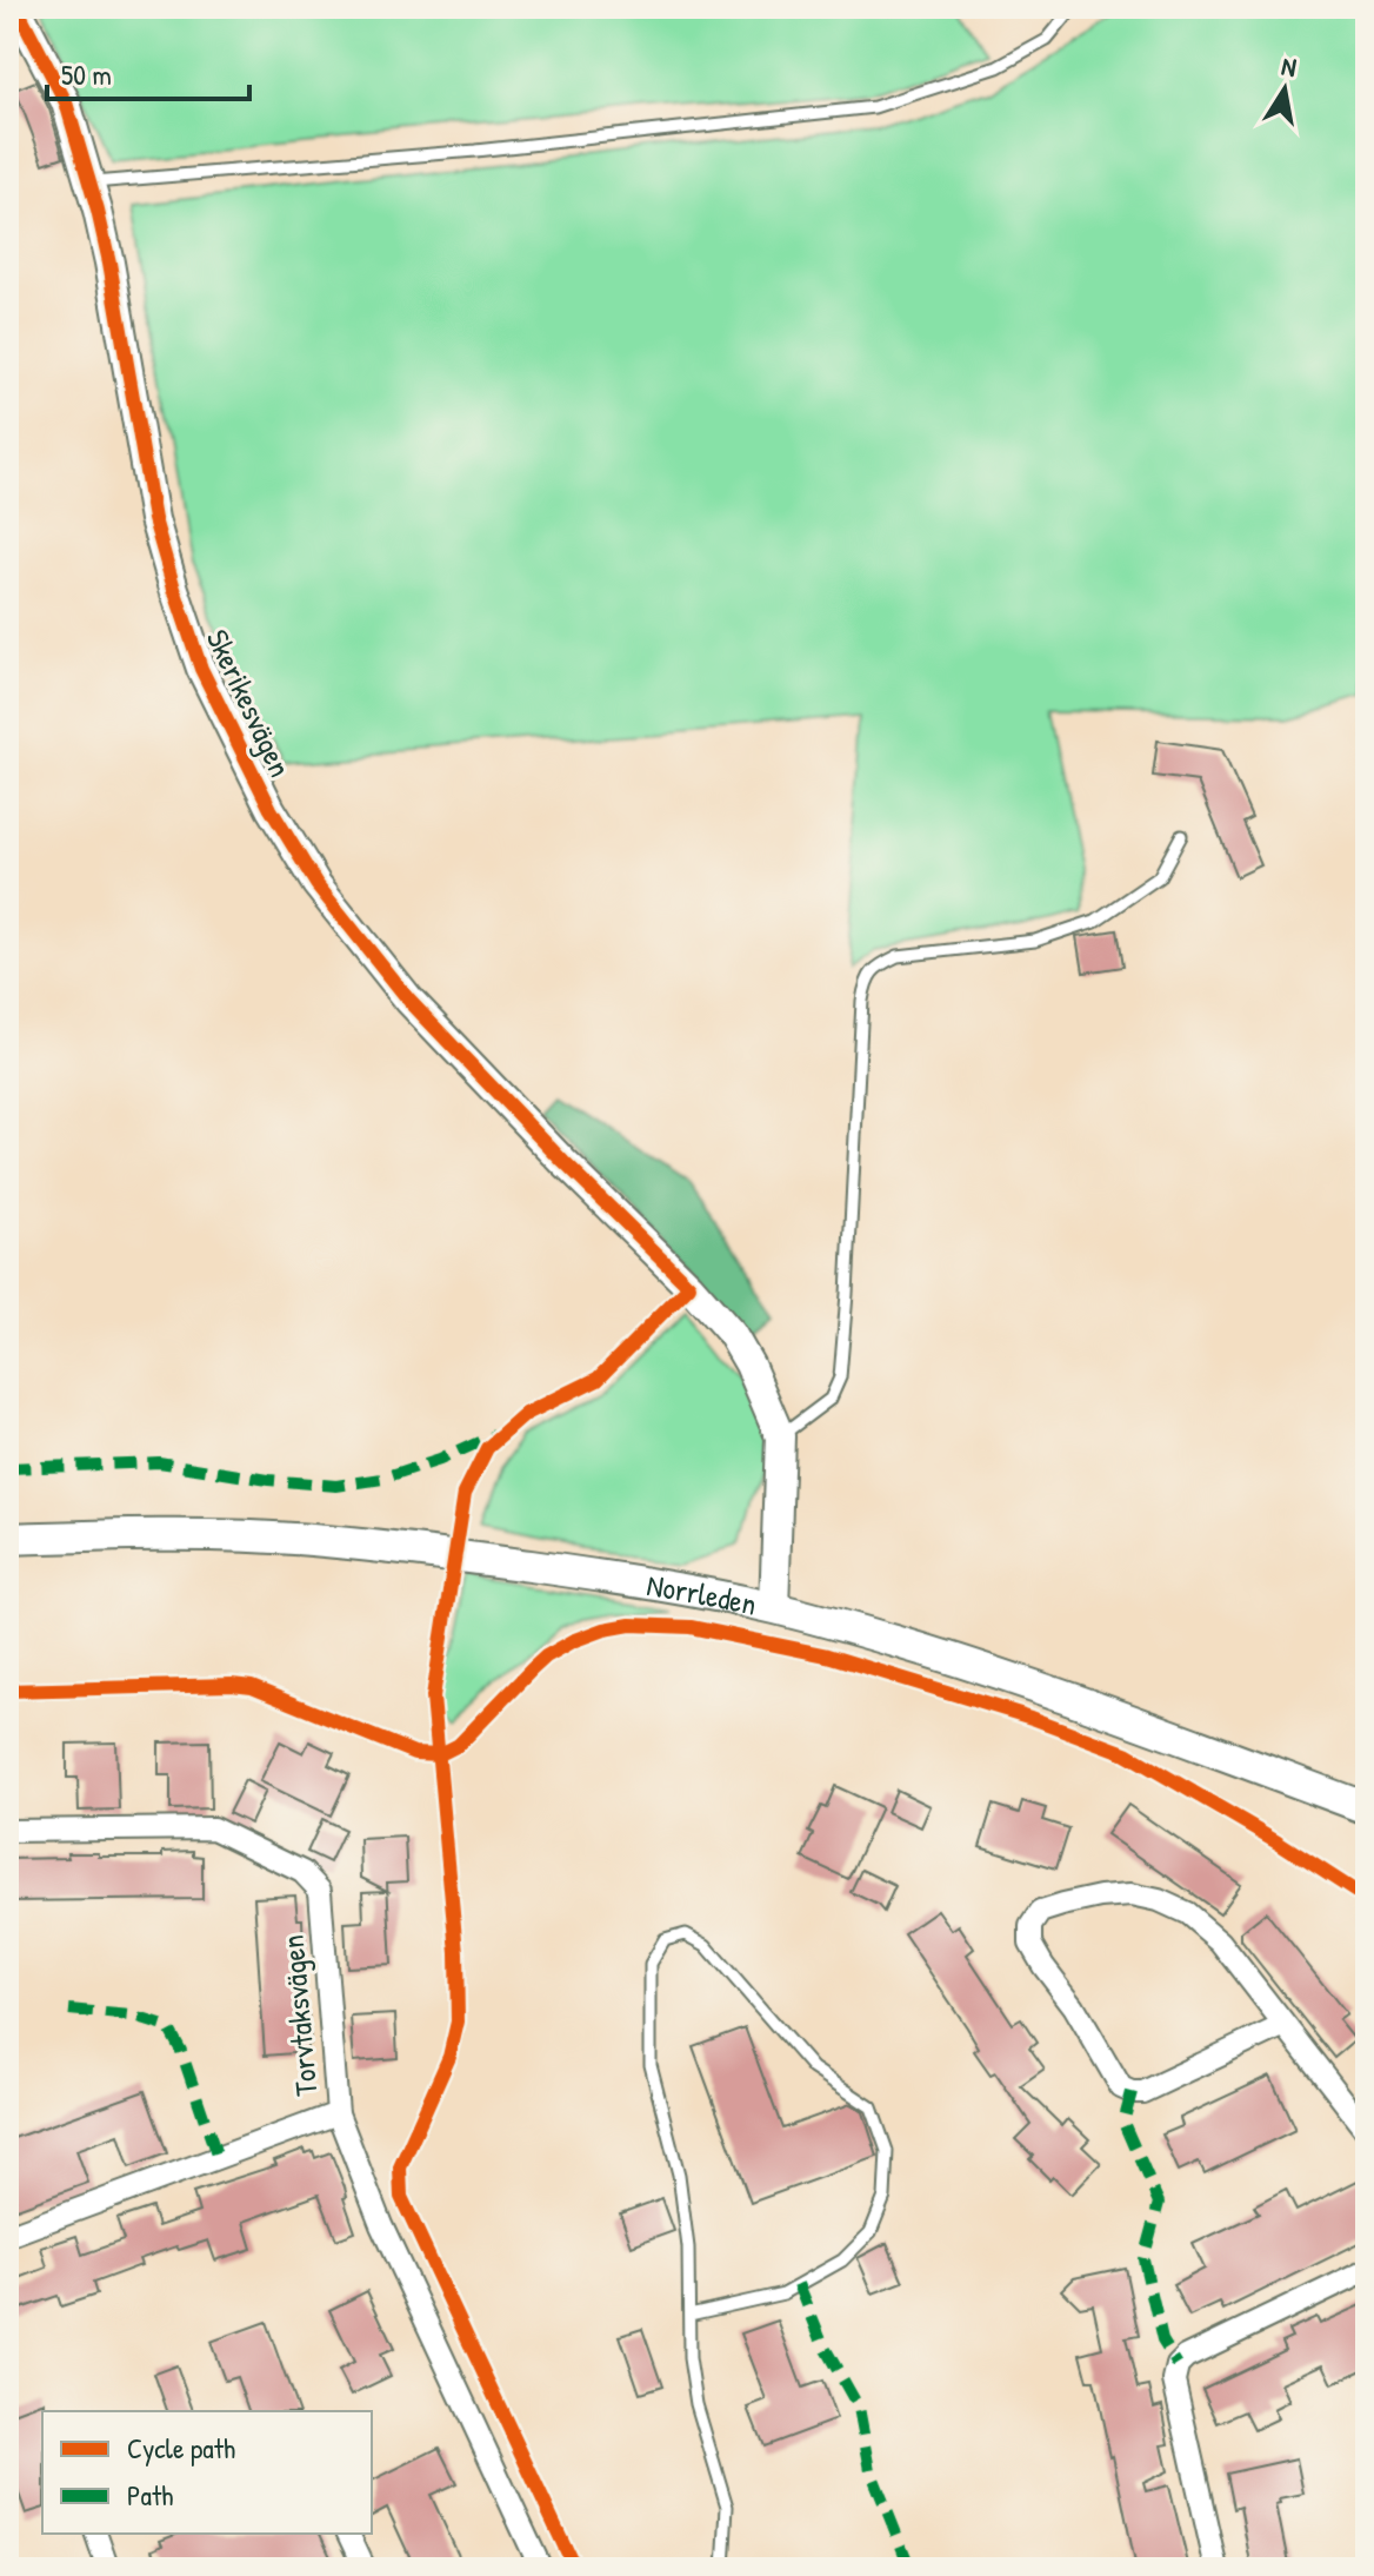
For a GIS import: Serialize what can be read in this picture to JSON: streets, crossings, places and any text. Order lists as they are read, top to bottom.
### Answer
{
  "streets": {
    "main road": ["Norrleden"],
    "street": ["Skerikesvägen", "Torvtaksvägen"]
  },
  "crossings": [
    ["Skerikesvägen", "Norrleden"]
  ],
  "legend": ["Cycle path", "Path"],
  "scale_bar": "50 m",
  "north": "top"
}
